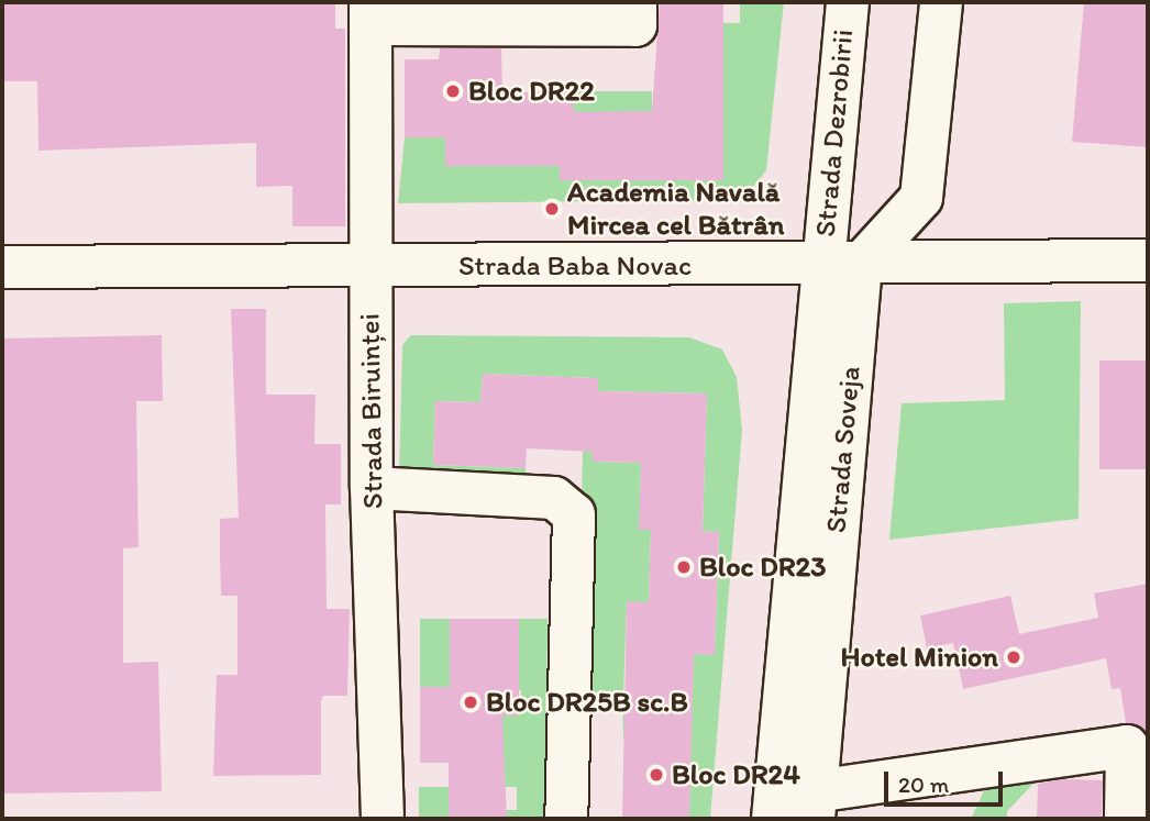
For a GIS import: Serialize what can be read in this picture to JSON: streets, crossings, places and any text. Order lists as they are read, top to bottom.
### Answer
{
  "streets": {
    "main road": [
      "Strada Dezrobirii",
      "Strada Baba Novac",
      "Strada Biruinței",
      "Strada Soveja"
    ]
  },
  "crossings": [
    ["Strada Dezrobirii", "Strada Baba Novac"],
    ["Strada Dezrobirii", "Strada Soveja"],
    ["Strada Baba Novac", "Strada Biruinței"],
    ["Strada Baba Novac", "Strada Soveja"]
  ],
  "places": [
    "Bloc DR22",
    "Academia Navală Mircea cel Bătrân",
    "Bloc DR23",
    "Hotel Minion",
    "Bloc DR25B sc.B",
    "Bloc DR24"
  ],
  "scale_bar": "20 m"
}
